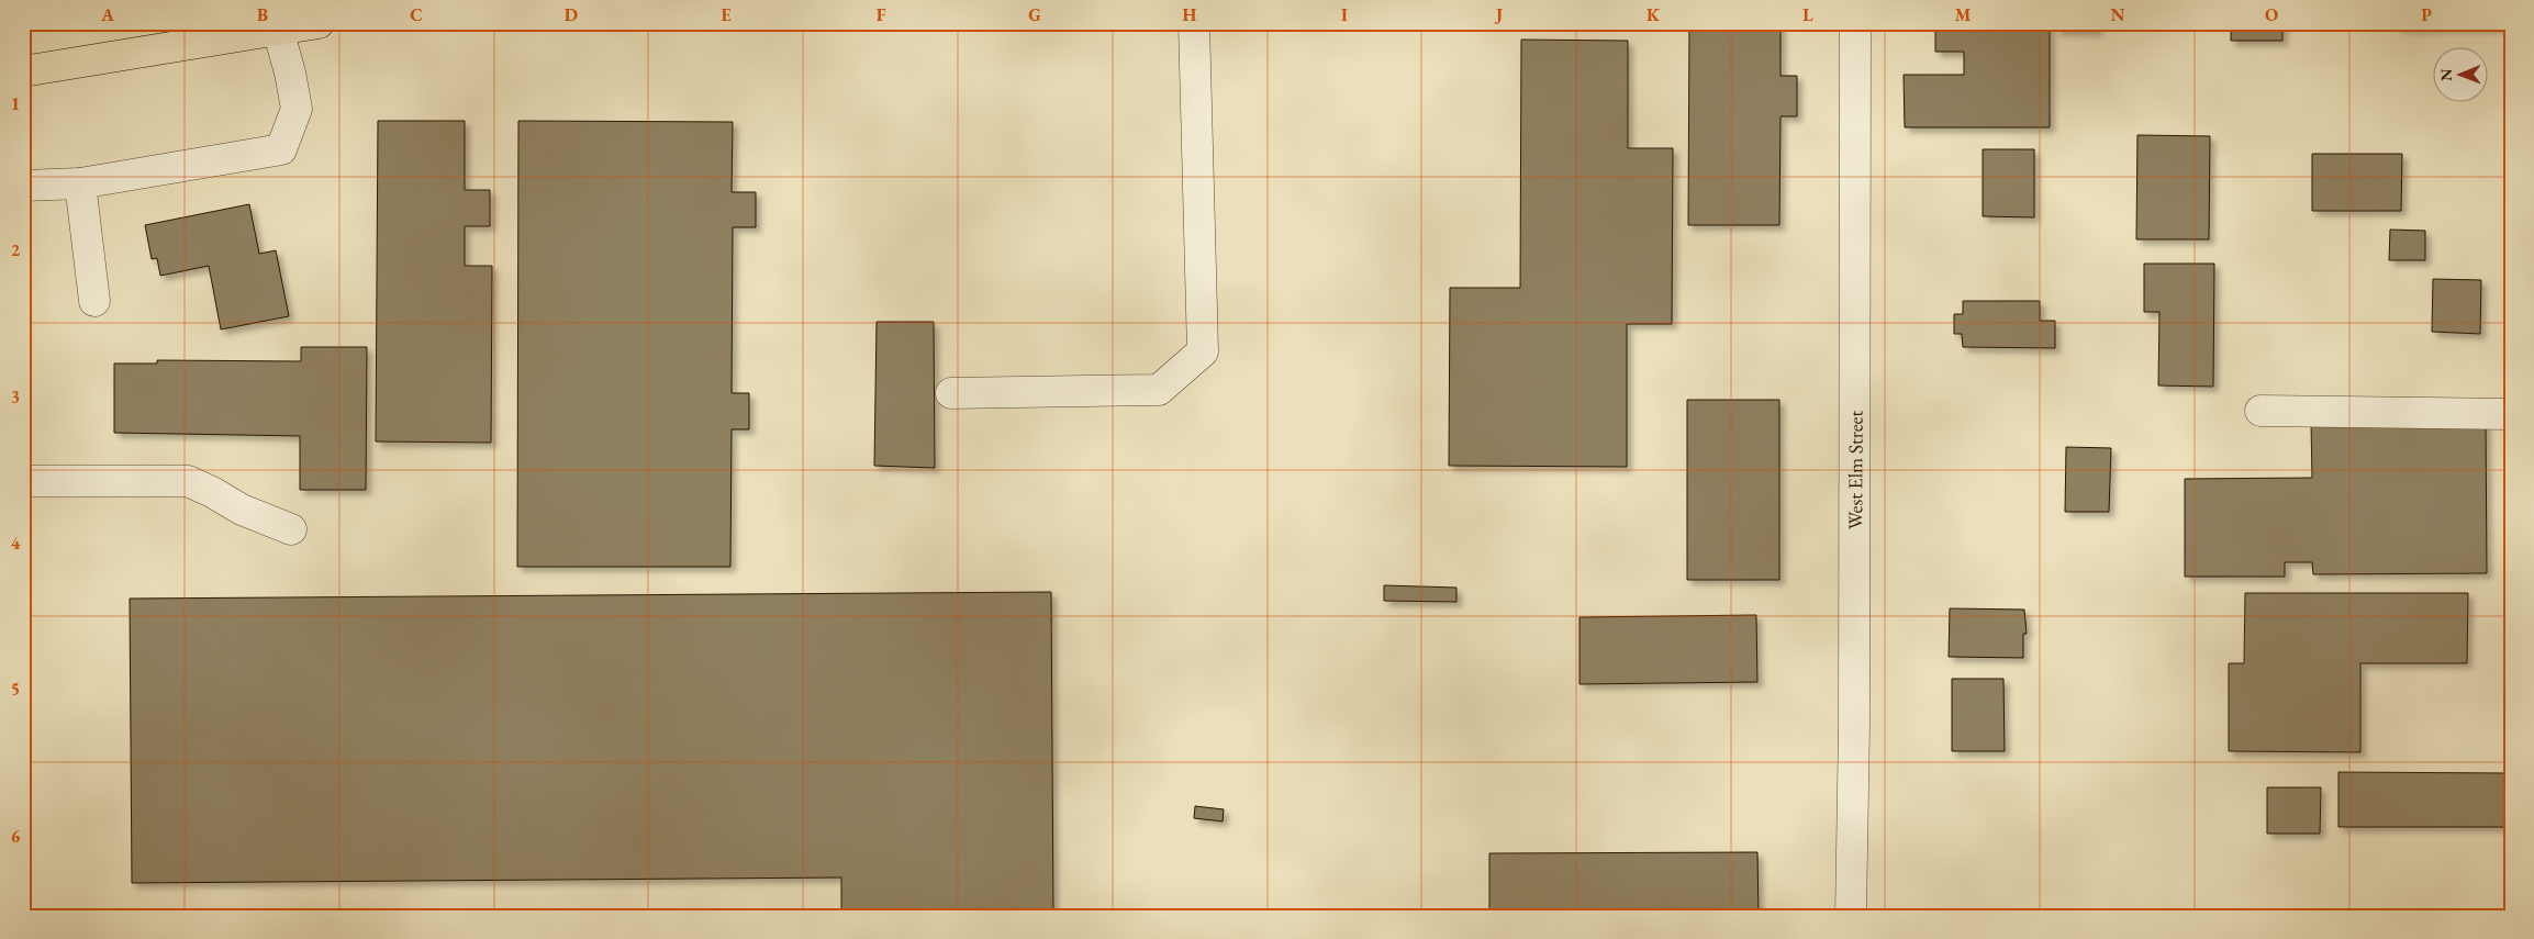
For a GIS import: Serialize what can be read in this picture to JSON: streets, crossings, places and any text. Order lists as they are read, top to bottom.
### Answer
{
  "streets": {
    "street": ["West Elm Street"]
  },
  "north": "left",
  "grid": {
    "columns": [
      "A",
      "B",
      "C",
      "D",
      "E",
      "F",
      "G",
      "H",
      "I",
      "J",
      "K",
      "L",
      "M",
      "N",
      "O",
      "P"
    ],
    "rows": [
      "1",
      "2",
      "3",
      "4",
      "5",
      "6"
    ]
  }
}
